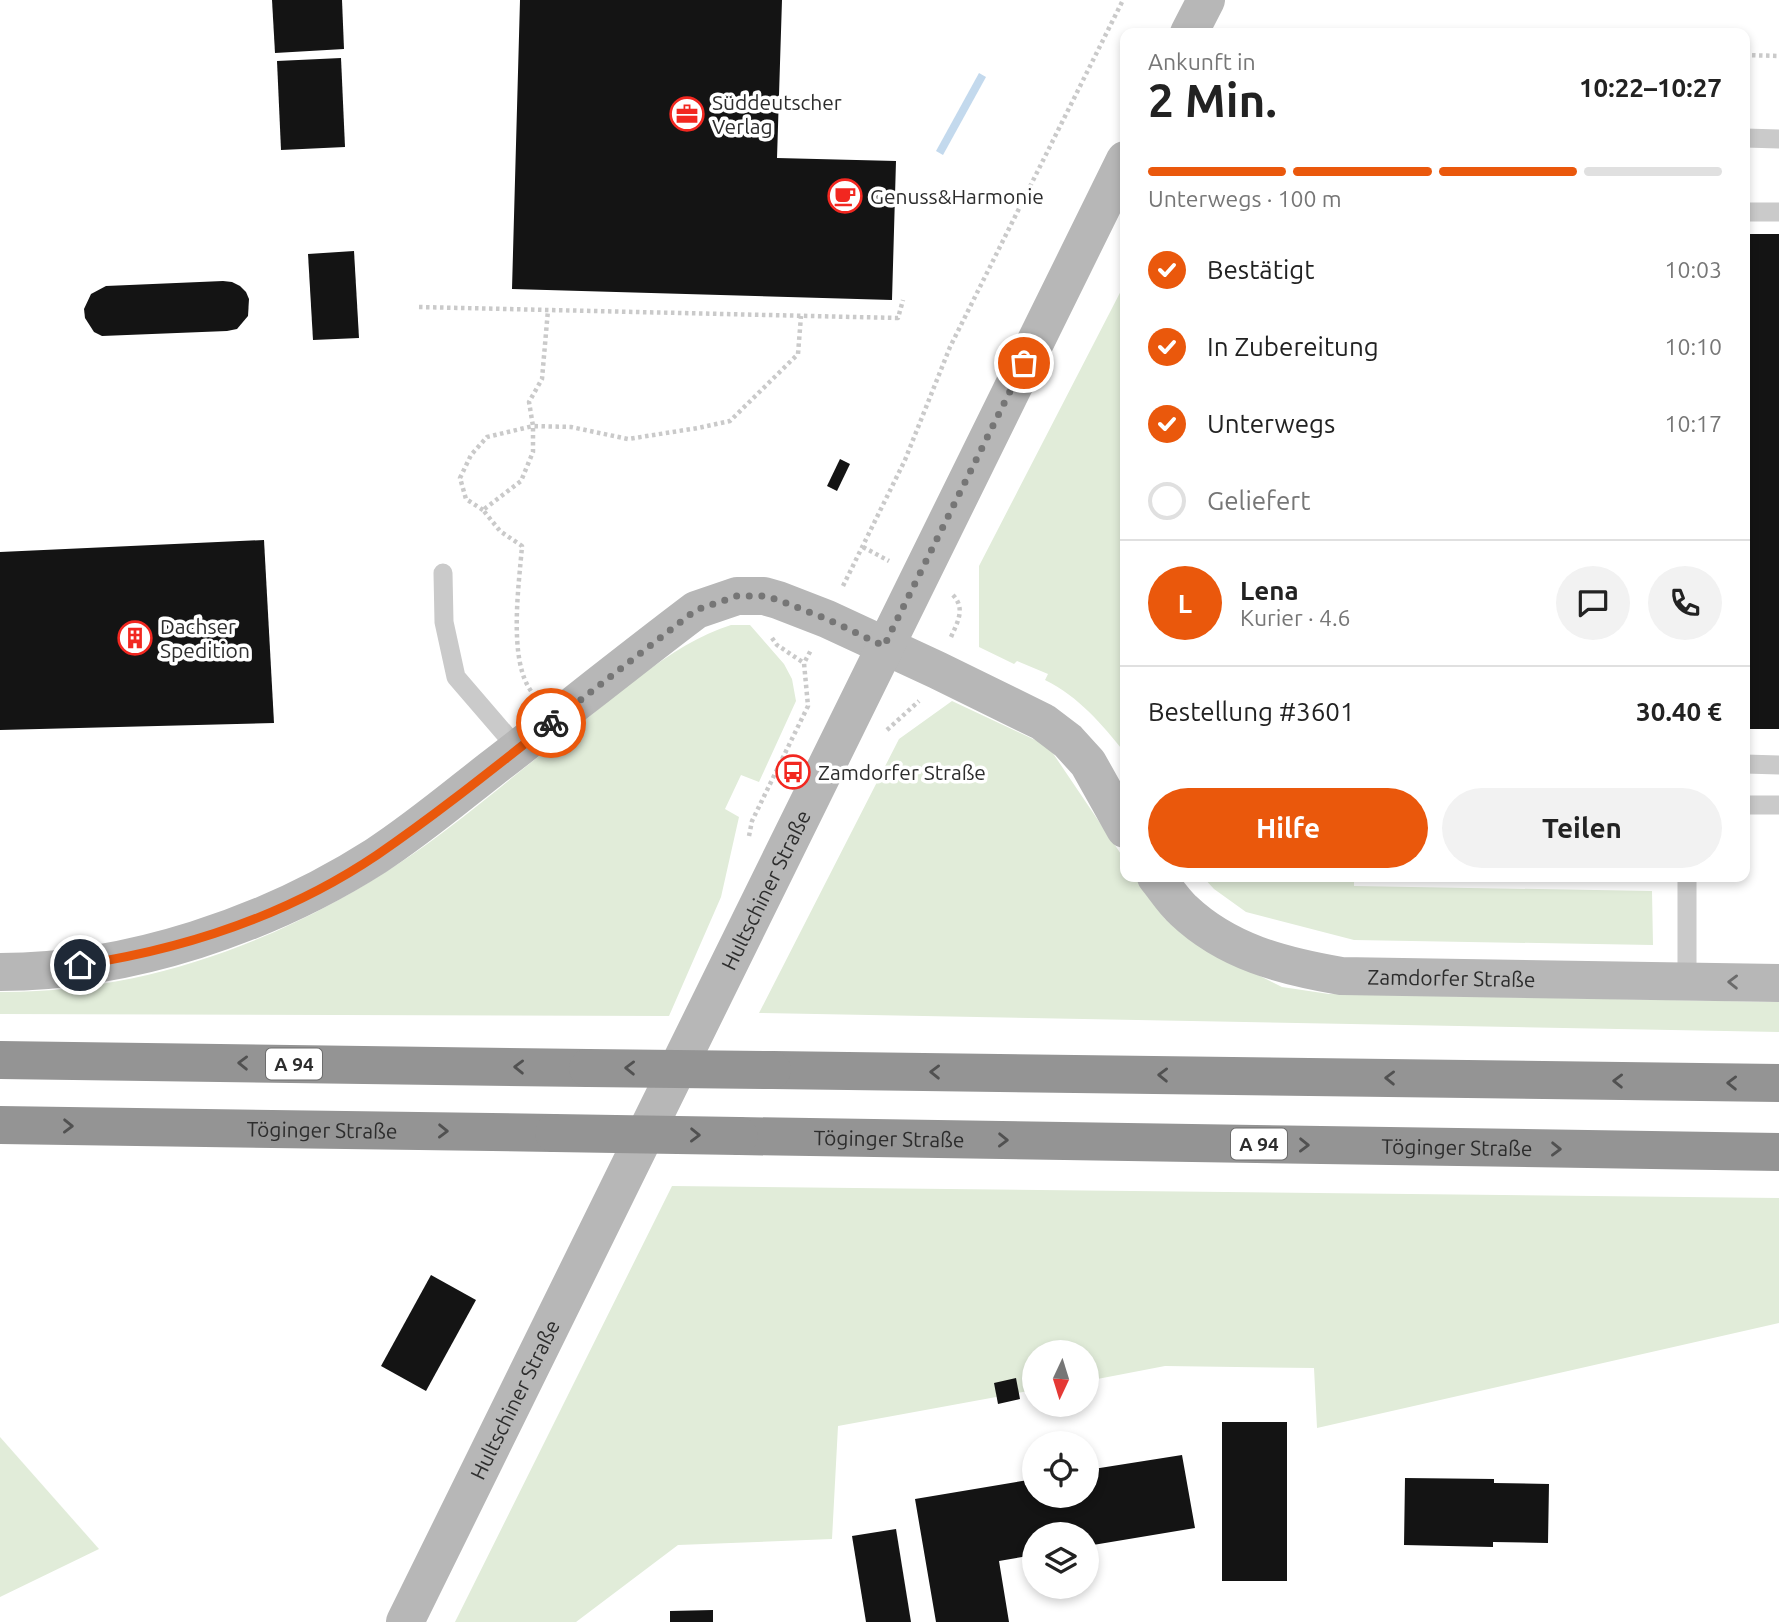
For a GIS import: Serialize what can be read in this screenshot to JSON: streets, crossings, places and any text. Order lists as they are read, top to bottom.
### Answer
{
  "streets": {
    "highway": ["A 94", "Töginger Straße"],
    "street": ["Hultschiner Straße", "Zamdorfer Straße"]
  },
  "places": {
    "office": ["Süddeutscher Verlag"],
    "cafe": ["Genuss&Harmonie"],
    "building": ["Dachser Spedition"],
    "bus stop": ["Zamdorfer Straße"]
  },
  "north": "bottom",
  "page": {
    "heading": ["2 Min.", "Ankunft in", "10:22–10:27"],
    "panel": [
      "Lena",
      "Kurier · 4.6",
      "Bestellung #3601",
      "30.40 €"
    ],
    "bar": "Unterwegs · 100 m",
    "list": [
      ["Bestätigt", "10:03"],
      ["In Zubereitung", "10:10"],
      ["Unterwegs", "10:17"],
      "Geliefert"
    ],
    "round": "L",
    "buttons": ["Hilfe", "Teilen"]
  }
}
